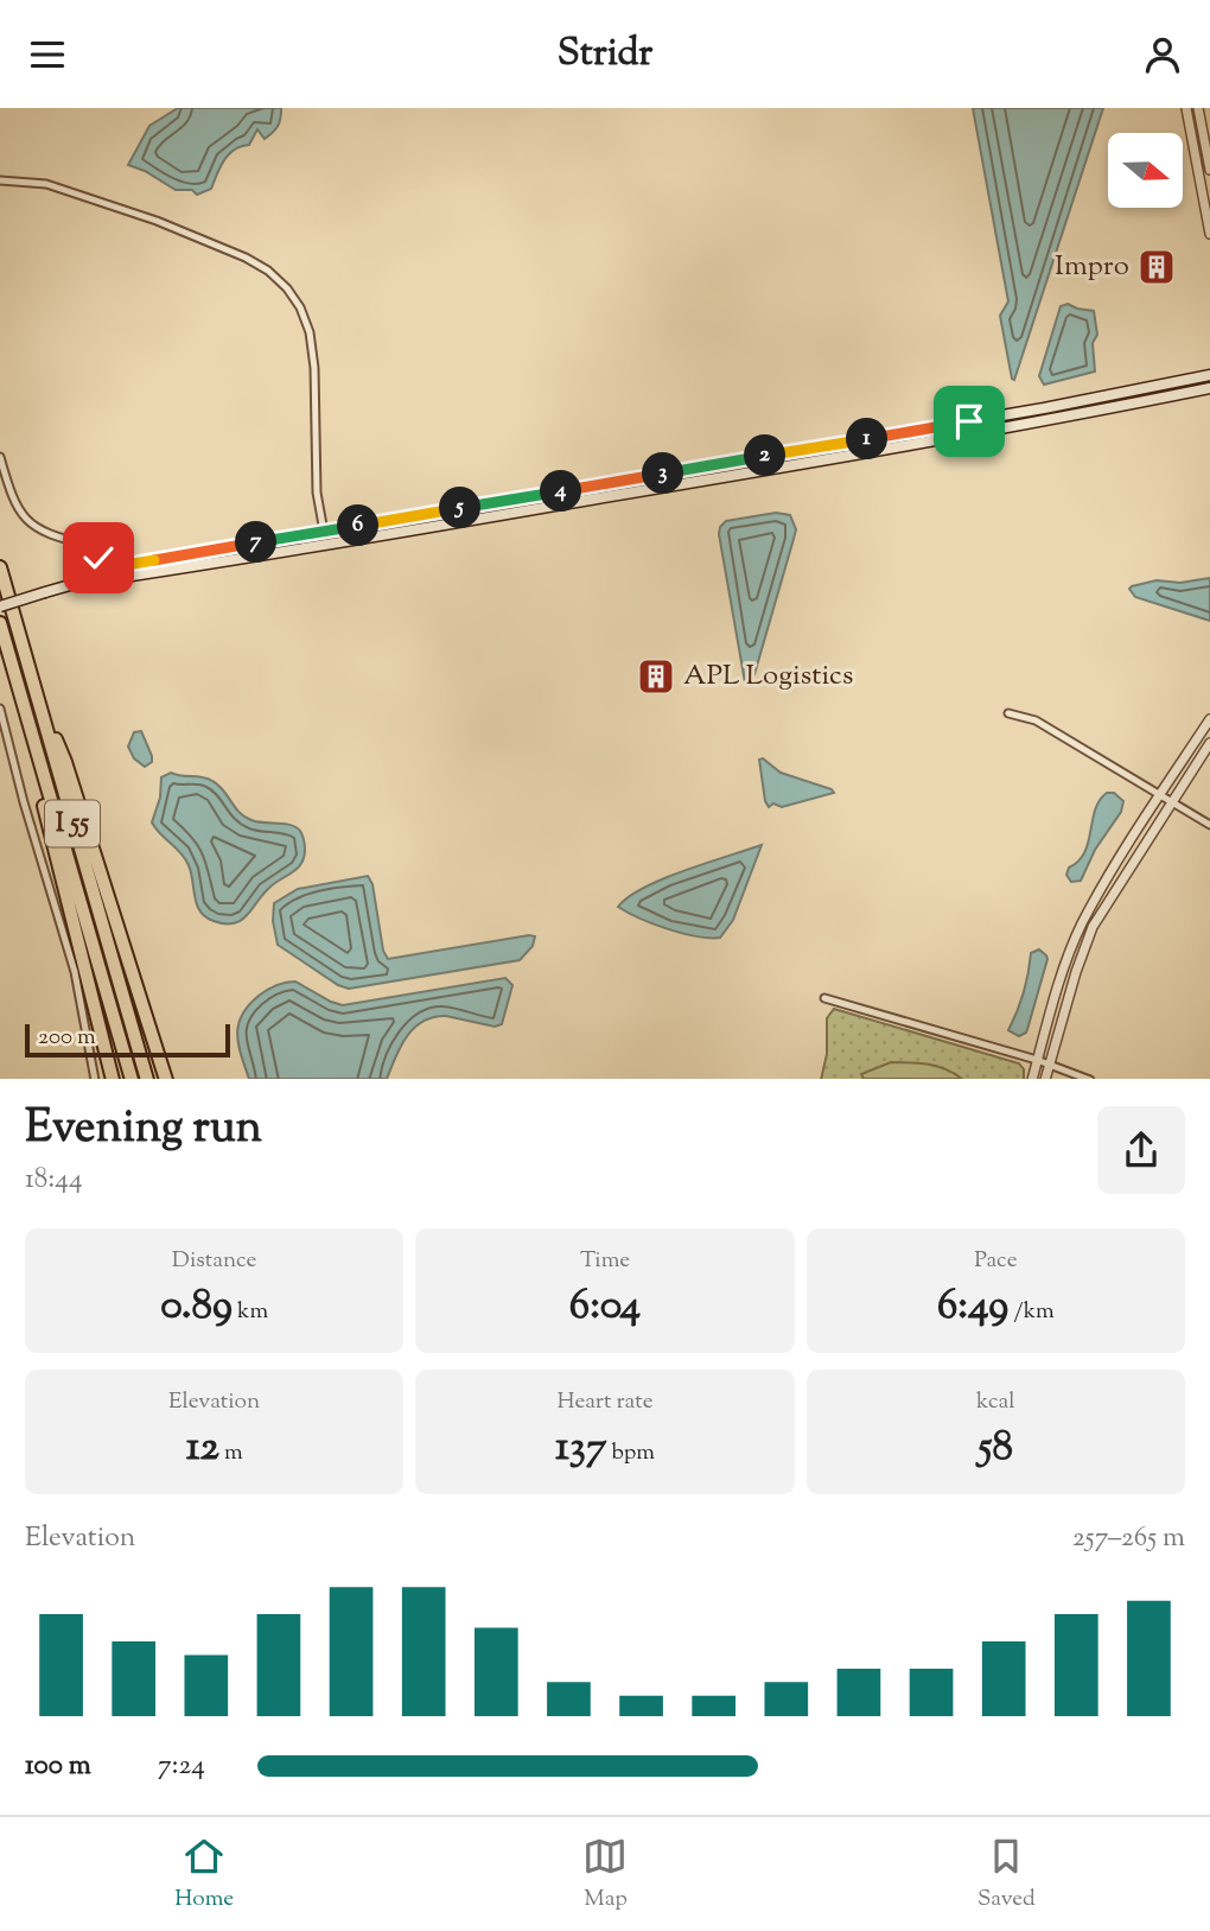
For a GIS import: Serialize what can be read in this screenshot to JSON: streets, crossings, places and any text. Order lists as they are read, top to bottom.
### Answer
{
  "streets": {
    "highway": ["I 55"]
  },
  "places": {
    "building": ["Impro", "APL Logistics"]
  },
  "scale_bar": "200 m",
  "north": "right",
  "page": {
    "header": "Stridr",
    "pins": [
      "1",
      "2",
      "3",
      "4",
      "5",
      "6",
      "7"
    ],
    "scale": "200 m",
    "heading": ["Evening run", "18:44"],
    "stats": [
      ["Distance", "0.89 km"],
      ["Time", "6:04"],
      ["Pace", "6:49 /km"],
      ["Elevation", "12 m"],
      ["Heart rate", "137 bpm"],
      ["kcal", "58"]
    ],
    "chart": ["Elevation", "257–265 m"],
    "list": [
      {
        "name": "100 m",
        "note": "7:24"
      }
    ],
    "tabs": ["Home", "Map", "Saved"]
  }
}
